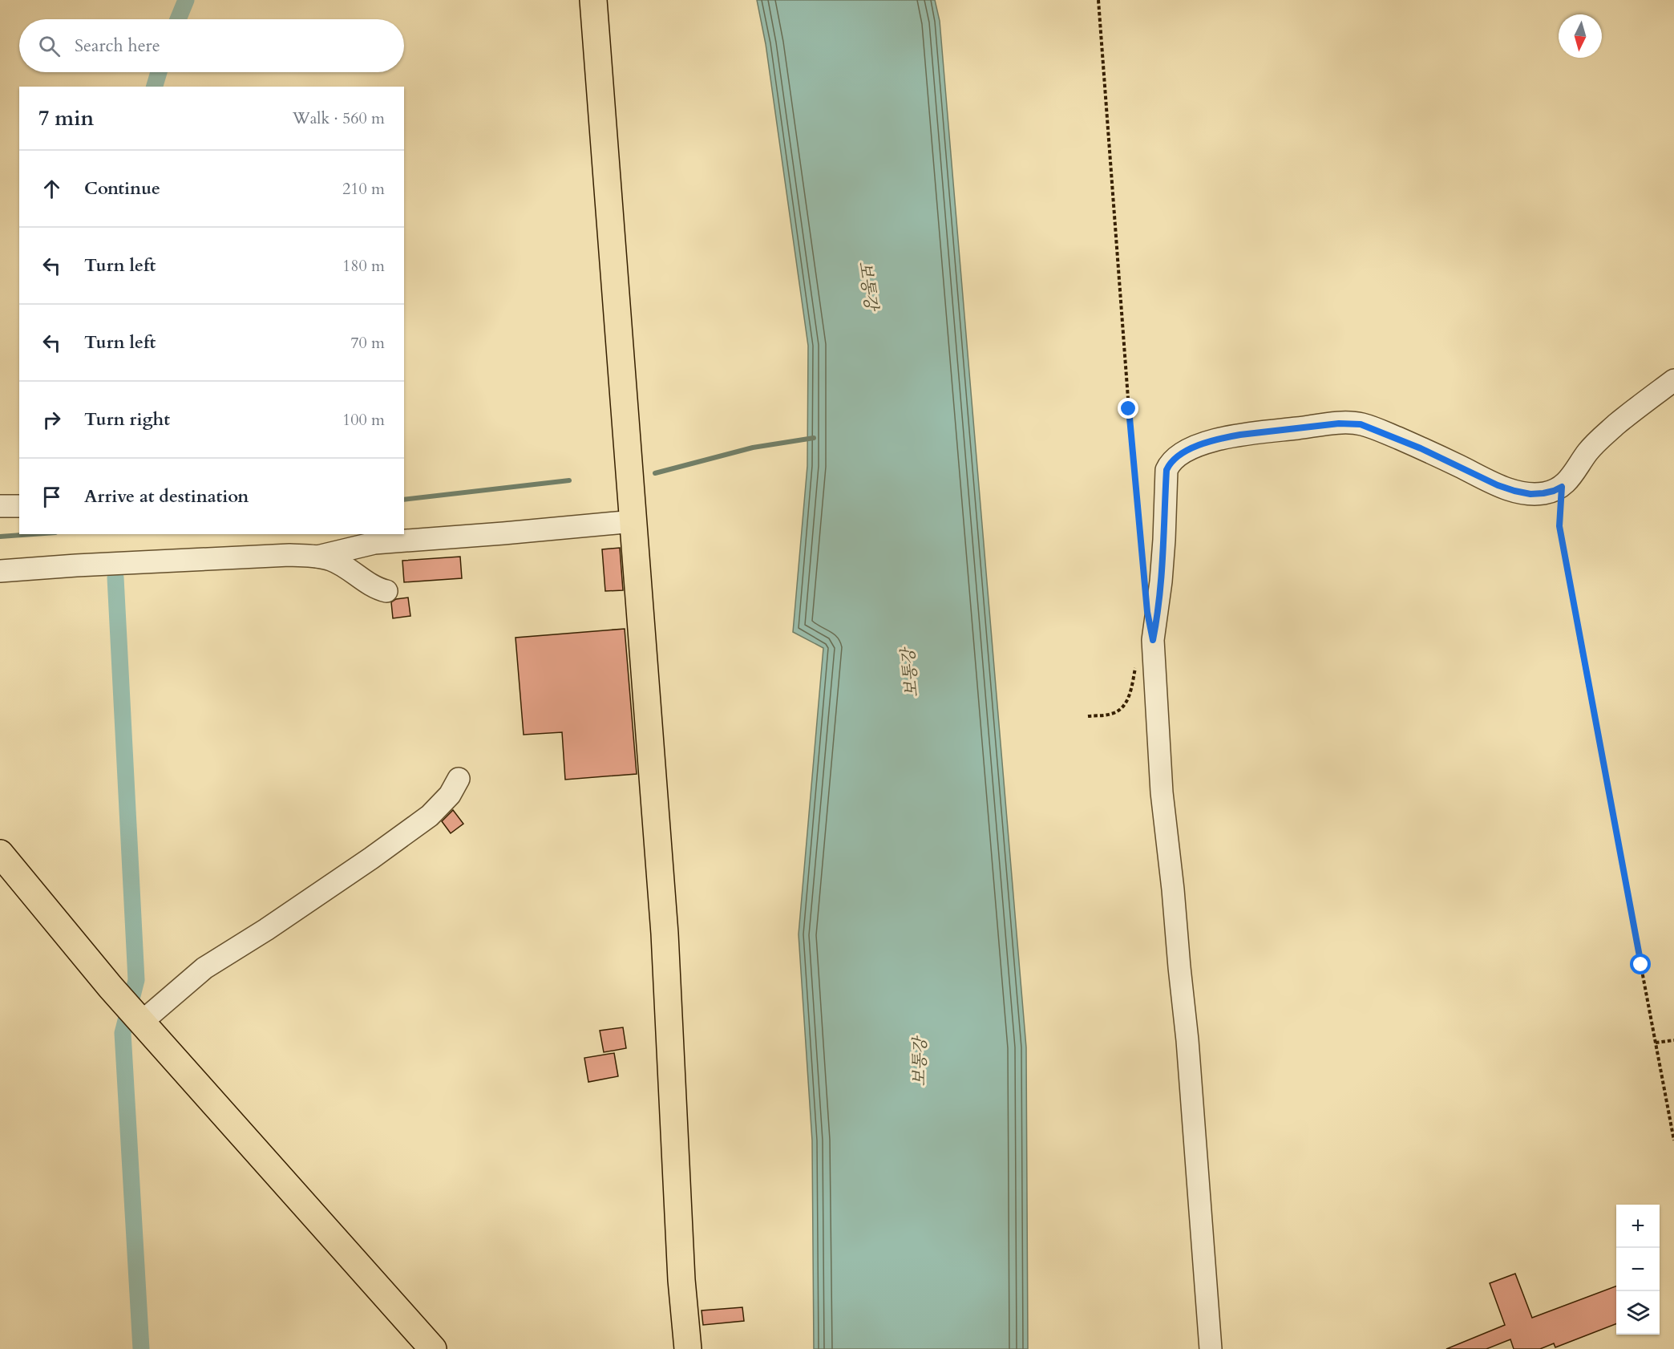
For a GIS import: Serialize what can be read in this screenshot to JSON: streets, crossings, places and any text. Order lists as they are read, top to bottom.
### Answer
{
  "water": ["보통강"],
  "north": "bottom",
  "page": {
    "search": "Search here",
    "heading": ["7 min", "Walk · 560 m"],
    "list": [
      ["Continue", "210 m"],
      ["Turn left", "180 m"],
      ["Turn left", "70 m"],
      ["Turn right", "100 m"],
      "Arrive at destination"
    ],
    "map_buttons": ["+", "−"]
  }
}
